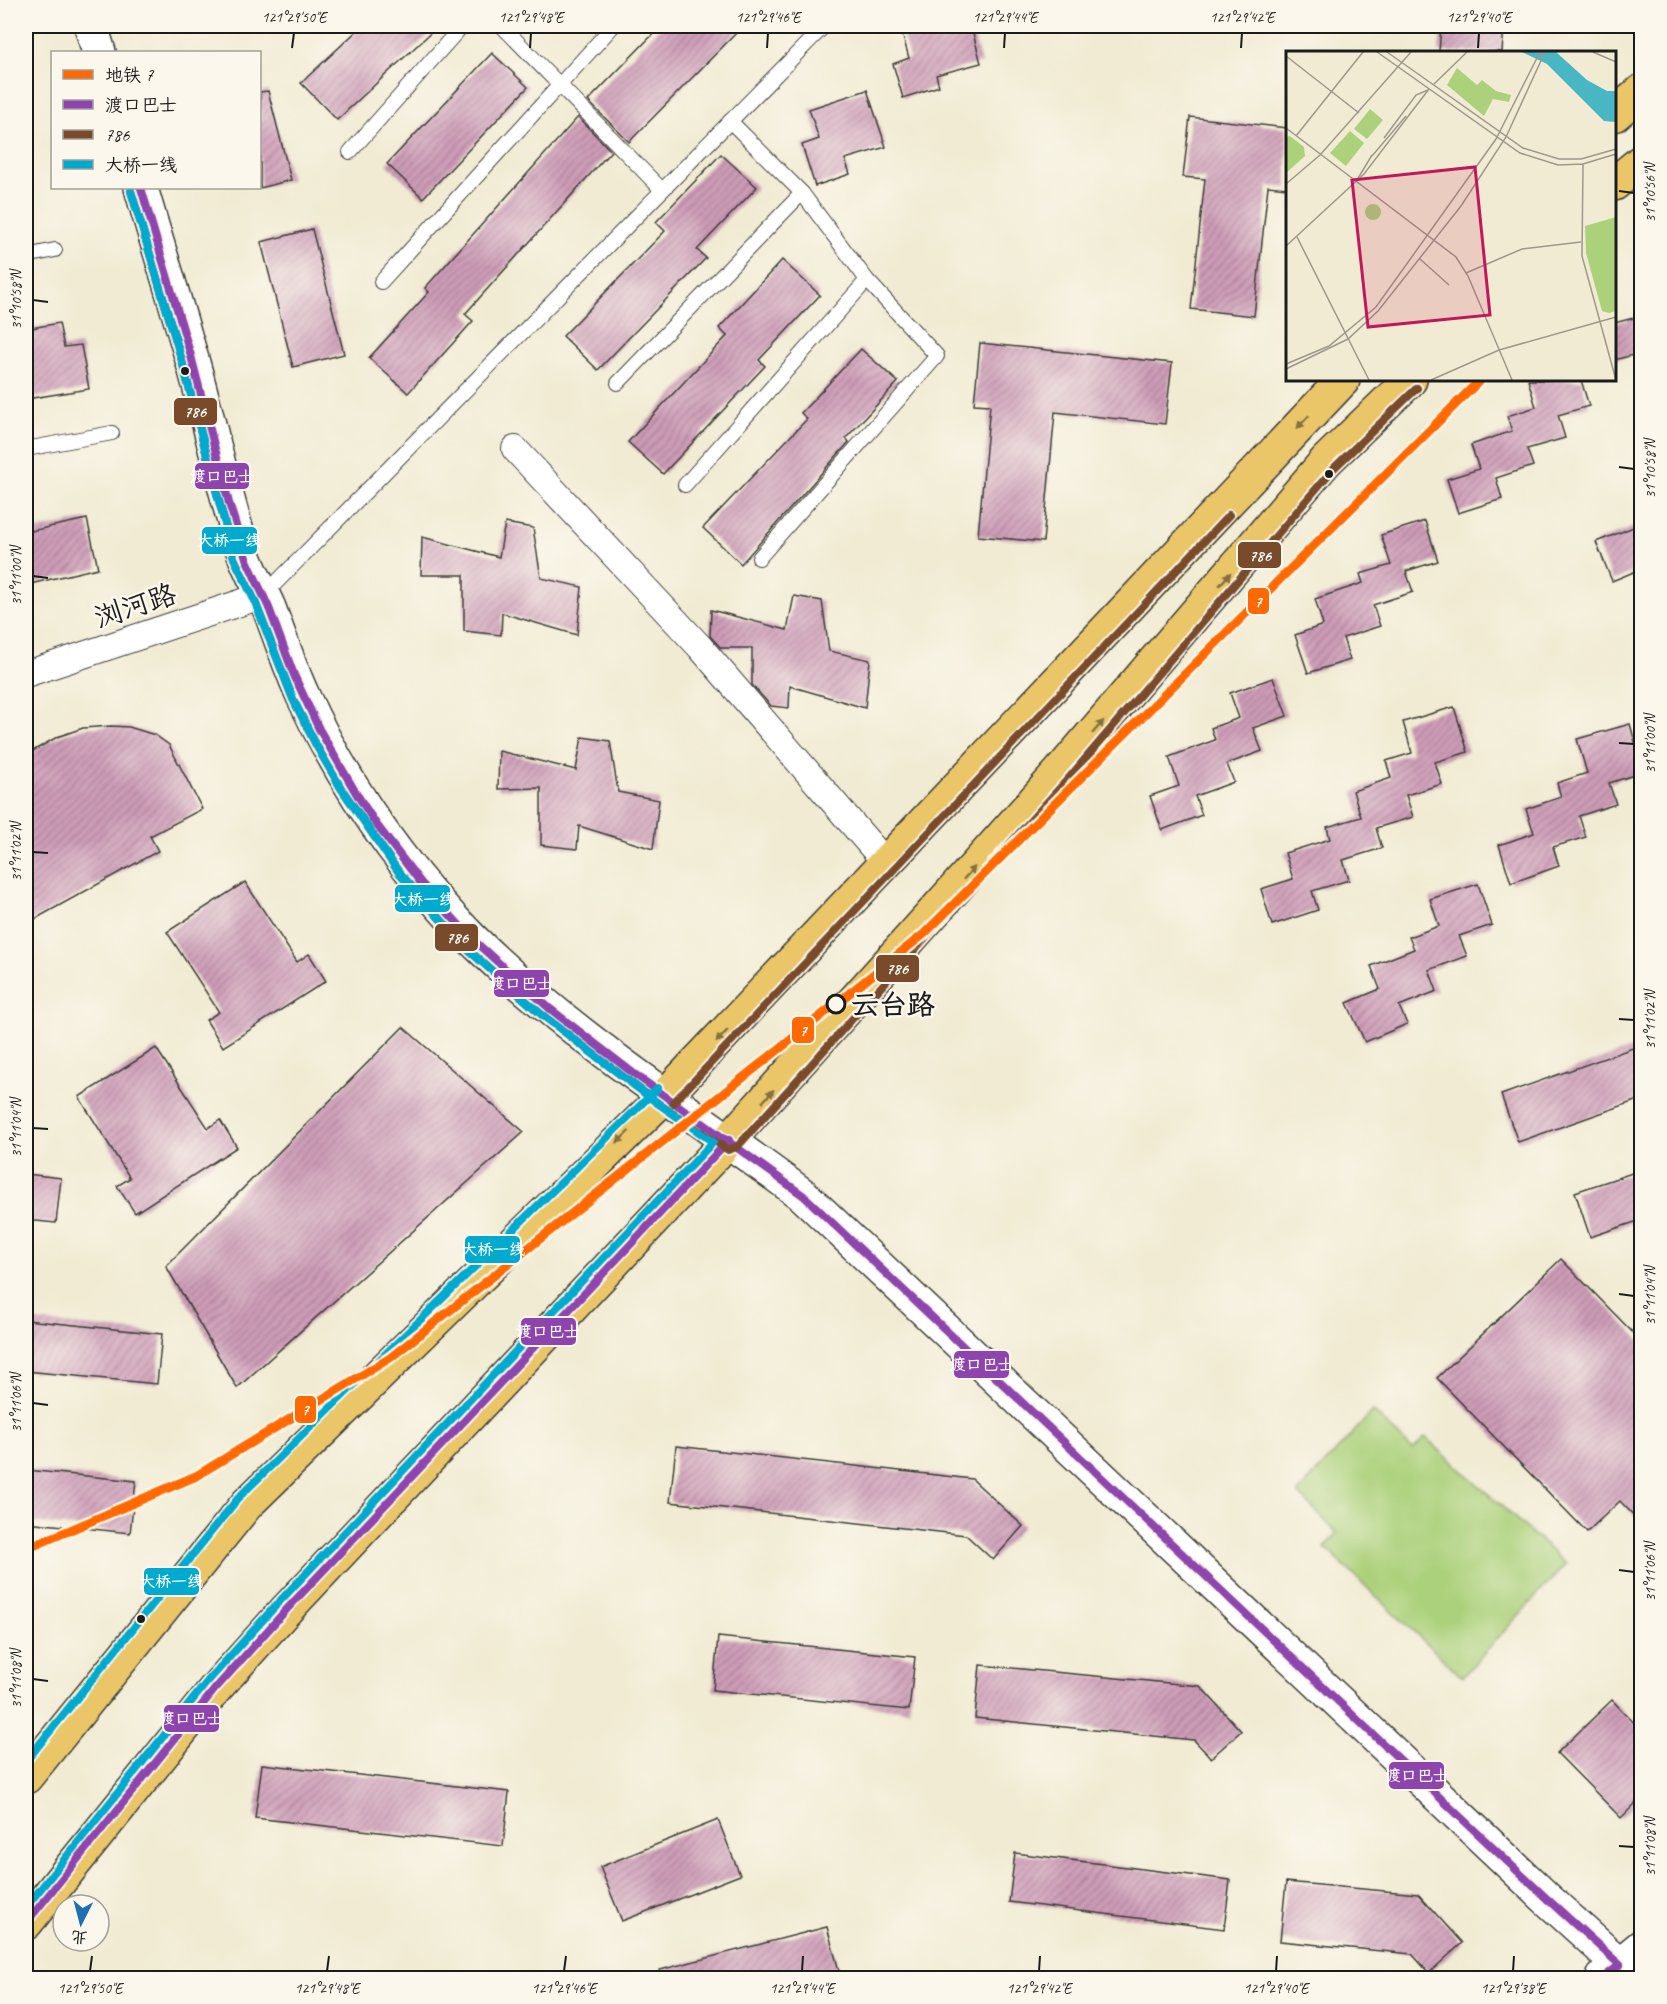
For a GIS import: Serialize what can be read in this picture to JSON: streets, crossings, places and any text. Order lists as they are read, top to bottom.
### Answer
{
  "streets": {
    "street": ["浏河路"]
  },
  "places": ["云台路"],
  "lines": [
    "transit line 渡口巴士",
    "transit line 786",
    "transit line 大桥一线",
    "metro line 7"
  ],
  "legend": [
    "地铁 7",
    "渡口巴士",
    "786",
    "大桥一线"
  ],
  "north": "bottom",
  "coordinates": [
    "121°29'50\"E",
    "121°29'48\"E",
    "121°29'46\"E",
    "121°29'44\"E",
    "121°29'42\"E",
    "121°29'40\"E",
    "31°10'56\"N",
    "31°10'58\"N",
    "31°11'00\"N",
    "31°11'02\"N",
    "31°11'04\"N",
    "31°11'06\"N",
    "31°11'08\"N",
    "121°29'38\"E"
  ]
}
